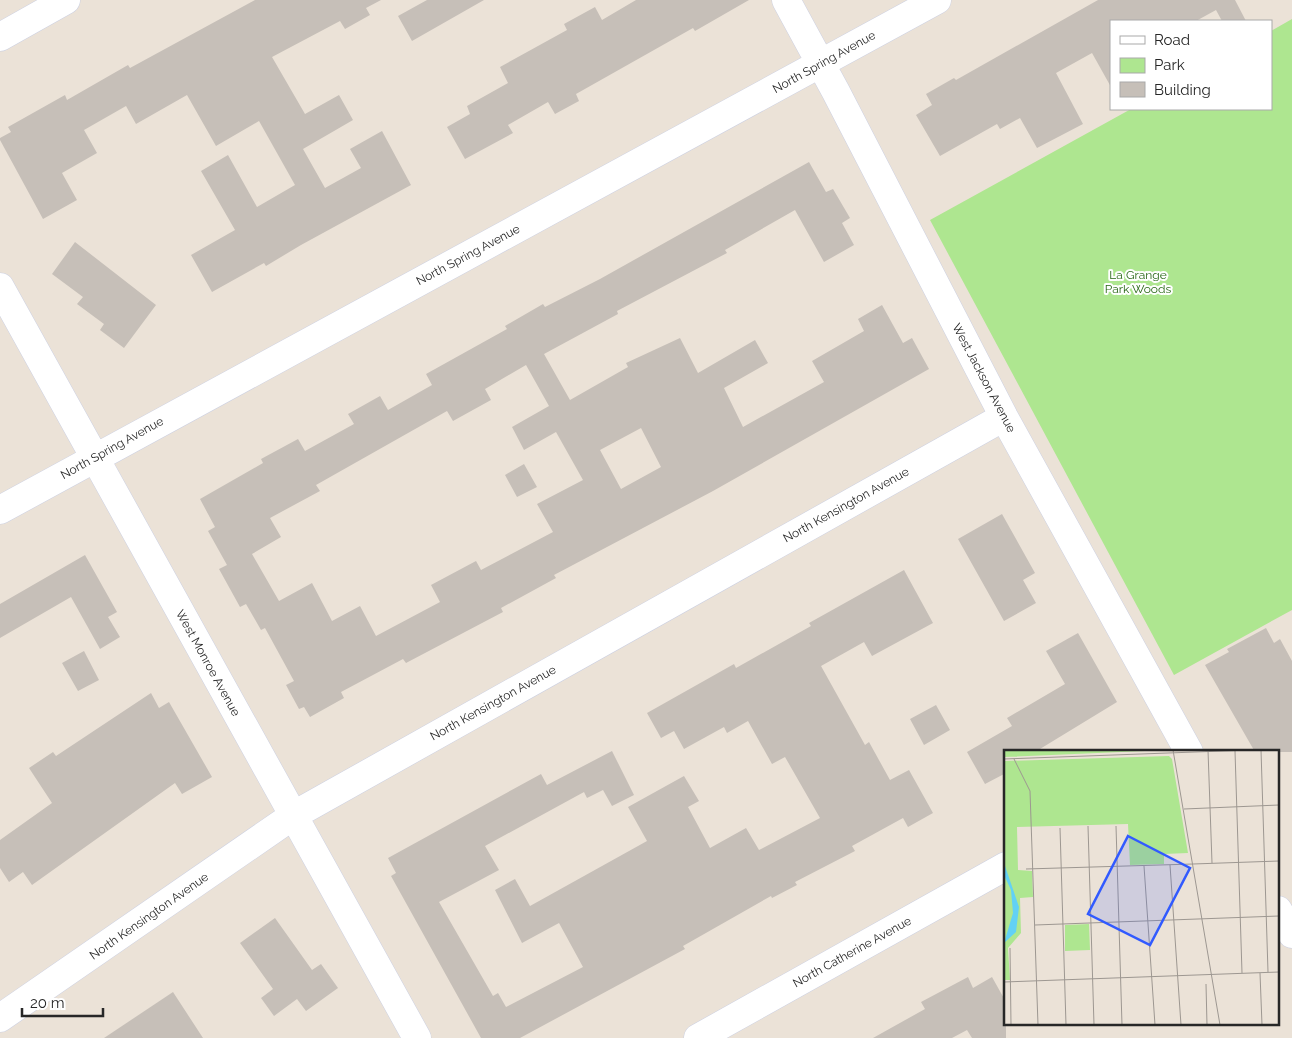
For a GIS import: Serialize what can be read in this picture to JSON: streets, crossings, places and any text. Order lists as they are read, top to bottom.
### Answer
{
  "streets": {
    "street": [
      "North Spring Avenue",
      "West Jackson Avenue",
      "North Kensington Avenue",
      "West Monroe Avenue",
      "North Catherine Avenue"
    ]
  },
  "crossings": [
    ["North Spring Avenue", "West Jackson Avenue"],
    ["North Spring Avenue", "West Monroe Avenue"],
    ["West Jackson Avenue", "North Kensington Avenue"],
    ["North Kensington Avenue", "West Monroe Avenue"]
  ],
  "parks": ["La Grange Park Woods"],
  "legend": ["Road", "Park", "Building"],
  "scale_bar": "20 m"
}
